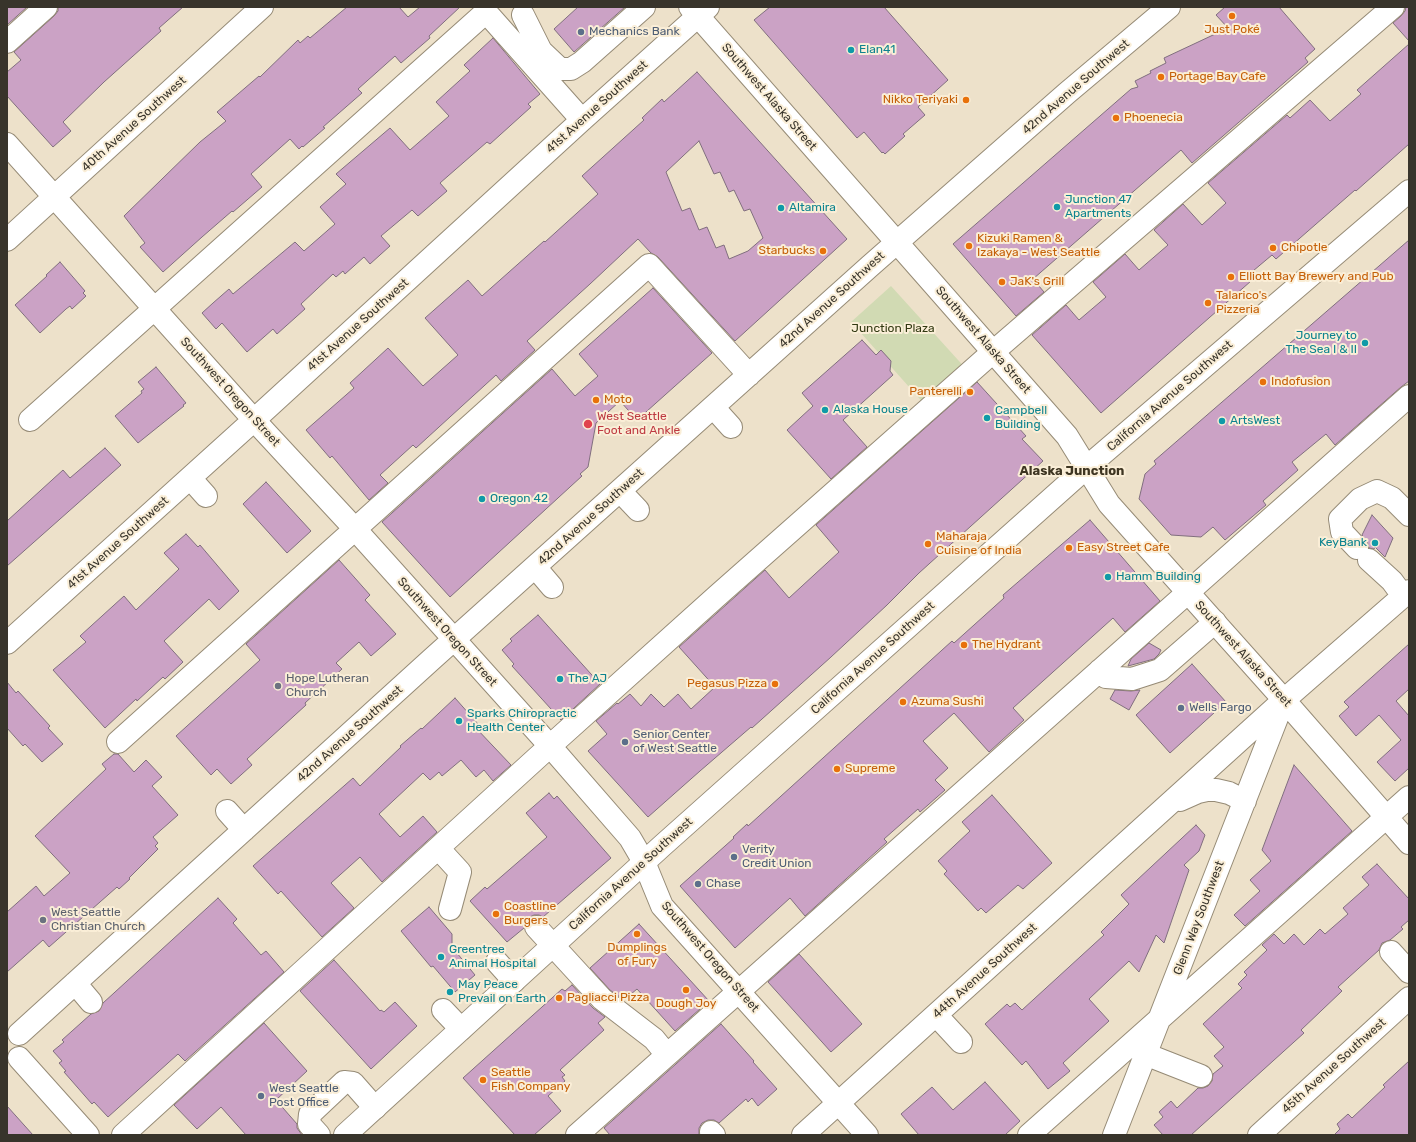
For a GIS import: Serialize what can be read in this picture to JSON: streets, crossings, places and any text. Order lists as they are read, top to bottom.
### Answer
{
  "streets": {
    "street": [
      "42nd Avenue Southwest",
      "Southwest Alaska Street",
      "41st Avenue Southwest",
      "40th Avenue Southwest",
      "Southwest Oregon Street",
      "California Avenue Southwest",
      "Glenn Way Southwest",
      "44th Avenue Southwest",
      "45th Avenue Southwest"
    ]
  },
  "crossings": [
    ["42nd Avenue Southwest", "Southwest Alaska Street"],
    ["42nd Avenue Southwest", "Southwest Oregon Street"],
    ["Southwest Alaska Street", "41st Avenue Southwest"],
    ["Southwest Alaska Street", "California Avenue Southwest"],
    ["Southwest Alaska Street", "Glenn Way Southwest"],
    ["Southwest Alaska Street", "44th Avenue Southwest"],
    ["41st Avenue Southwest", "Southwest Oregon Street"],
    ["40th Avenue Southwest", "Southwest Oregon Street"],
    ["Southwest Oregon Street", "California Avenue Southwest"],
    ["Southwest Oregon Street", "44th Avenue Southwest"],
    ["Glenn Way Southwest", "44th Avenue Southwest"]
  ],
  "districts": ["Alaska Junction"],
  "parks": ["Junction Plaza"],
  "places": [
    "Just Poké",
    "Mechanics Bank",
    "Elan41",
    "Portage Bay Cafe",
    "Nikko Teriyaki",
    "Phoenecia",
    "Junction 47 Apartments",
    "Altamira",
    "Kizuki Ramen & Izakaya - West Seattle",
    "Chipotle",
    "Starbucks",
    "Elliott Bay Brewery and Pub",
    "JaK's Grill",
    "Talarico's Pizzeria",
    "Journey to The Sea I & II",
    "Indofusion",
    "Panterelli",
    "Moto",
    "Alaska House",
    "Campbell Building",
    "ArtsWest",
    "West Seattle Foot and Ankle",
    "Oregon 42",
    "KeyBank",
    "Maharaja Cuisine of India",
    "Easy Street Cafe",
    "Hamm Building",
    "The Hydrant",
    "The AJ",
    "Pegasus Pizza",
    "Hope Lutheran Church",
    "Azuma Sushi",
    "Wells Fargo",
    "Sparks Chiropractic Health Center",
    "Senior Center of West Seattle",
    "Supreme",
    "Verity Credit Union",
    "Chase",
    "Coastline Burgers",
    "West Seattle Christian Church",
    "Dumplings of Fury",
    "Greentree Animal Hospital",
    "Dough Joy",
    "May Peace Prevail on Earth",
    "Pagliacci Pizza",
    "Seattle Fish Company",
    "West Seattle Post Office"
  ]
}
